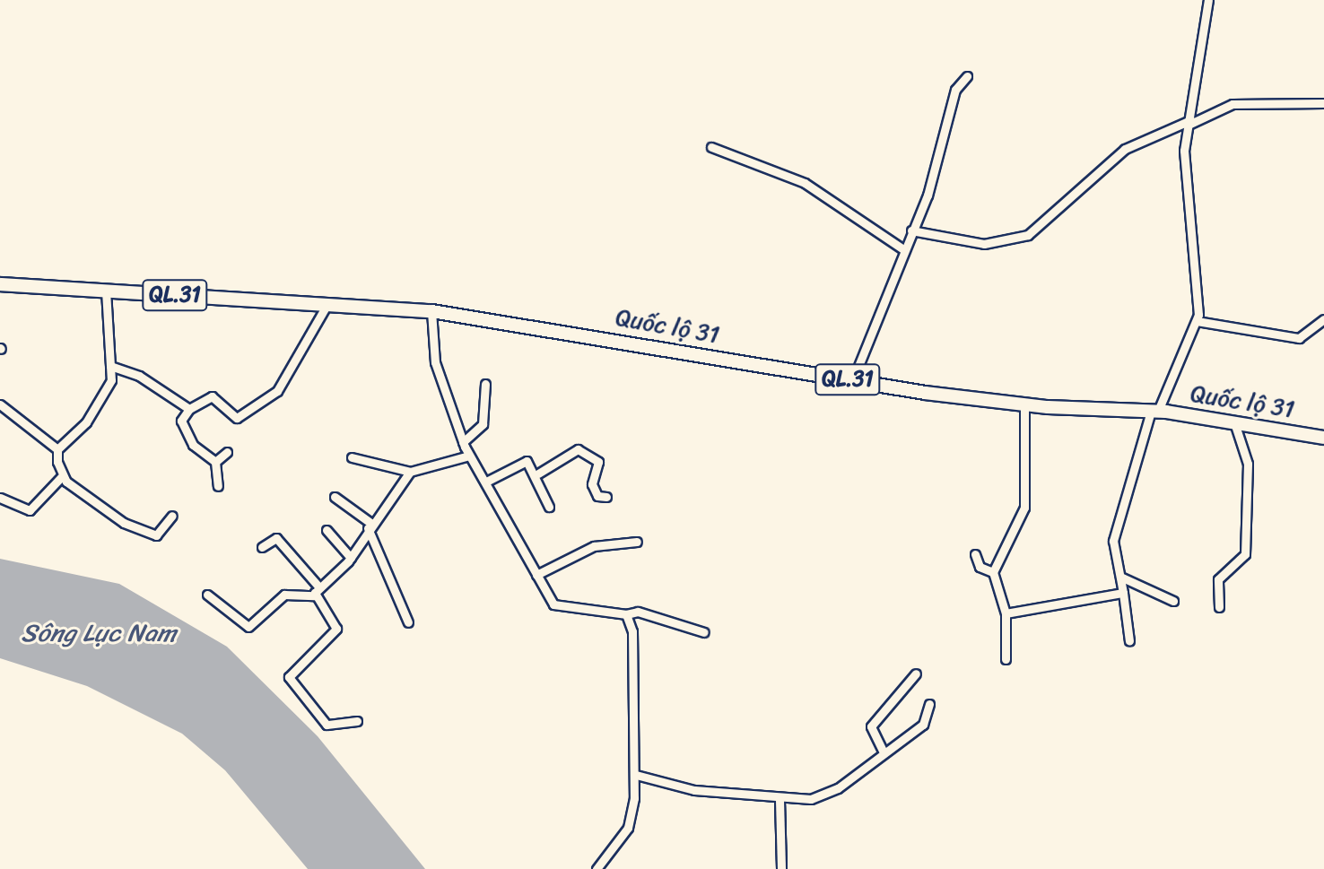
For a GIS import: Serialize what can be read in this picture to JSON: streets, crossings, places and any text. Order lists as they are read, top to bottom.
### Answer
{
  "streets": {
    "highway": ["QL.31", "Quốc lộ 31"]
  },
  "water": ["Sông Lục Nam"]
}
